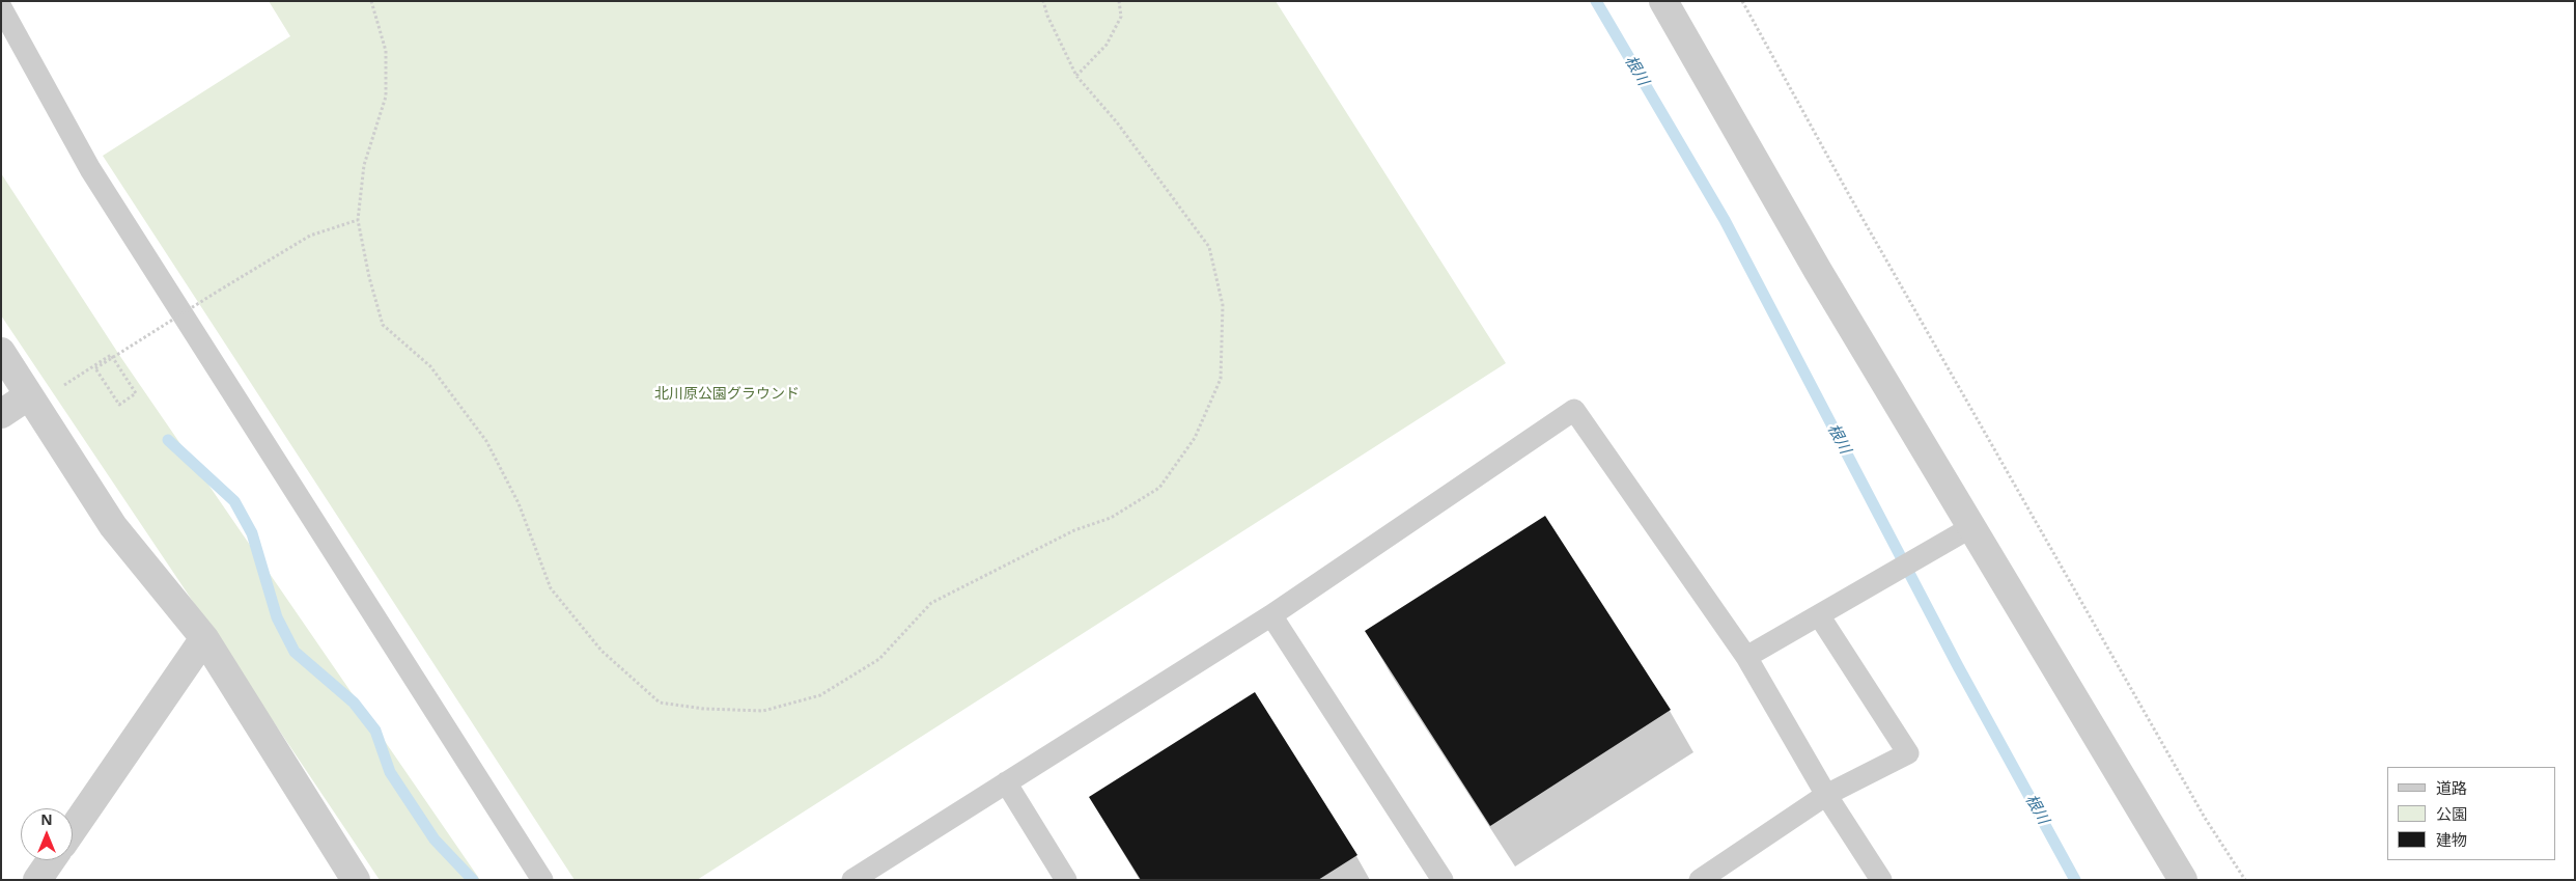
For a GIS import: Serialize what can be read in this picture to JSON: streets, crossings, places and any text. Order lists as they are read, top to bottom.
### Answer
{
  "water": ["根川"],
  "parks": ["北川原公園グラウンド"],
  "legend": ["道路", "公園", "建物"],
  "north": "top"
}
